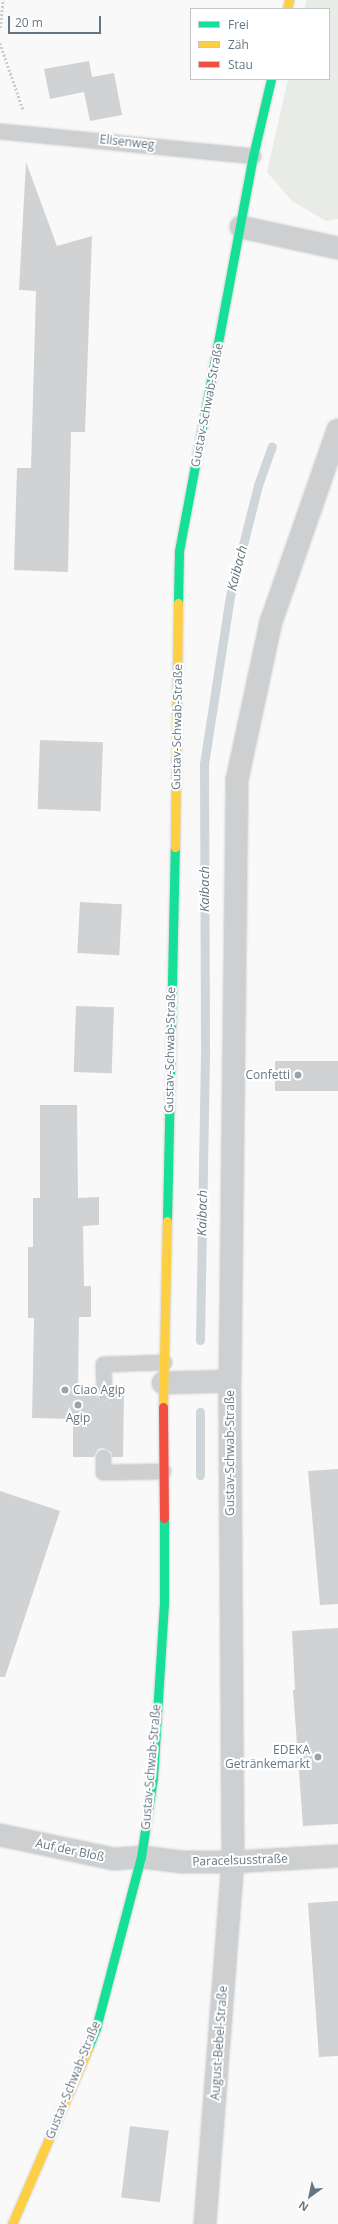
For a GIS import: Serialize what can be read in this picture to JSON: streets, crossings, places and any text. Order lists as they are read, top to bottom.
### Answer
{
  "streets": {
    "street": [
      "Gustav-Schwab-Straße",
      "Auf der Bloß",
      "Paracelsusstraße",
      "August-Bebel-Straße"
    ],
    "lane": ["Elisenweg"]
  },
  "crossings": [
    ["Elisenweg", "Gustav-Schwab-Straße"],
    ["Gustav-Schwab-Straße", "Auf der Bloß"],
    ["Gustav-Schwab-Straße", "Paracelsusstraße"],
    ["Gustav-Schwab-Straße", "August-Bebel-Straße"],
    ["Auf der Bloß", "Paracelsusstraße"],
    ["Paracelsusstraße", "August-Bebel-Straße"]
  ],
  "water": ["Kaibach"],
  "places": [
    "Confetti",
    "Ciao Agip",
    "Agip",
    "EDEKA Getränkemarkt"
  ],
  "legend": ["Frei", "Zäh", "Stau"],
  "scale_bar": "20 m",
  "north": "bottom left"
}
